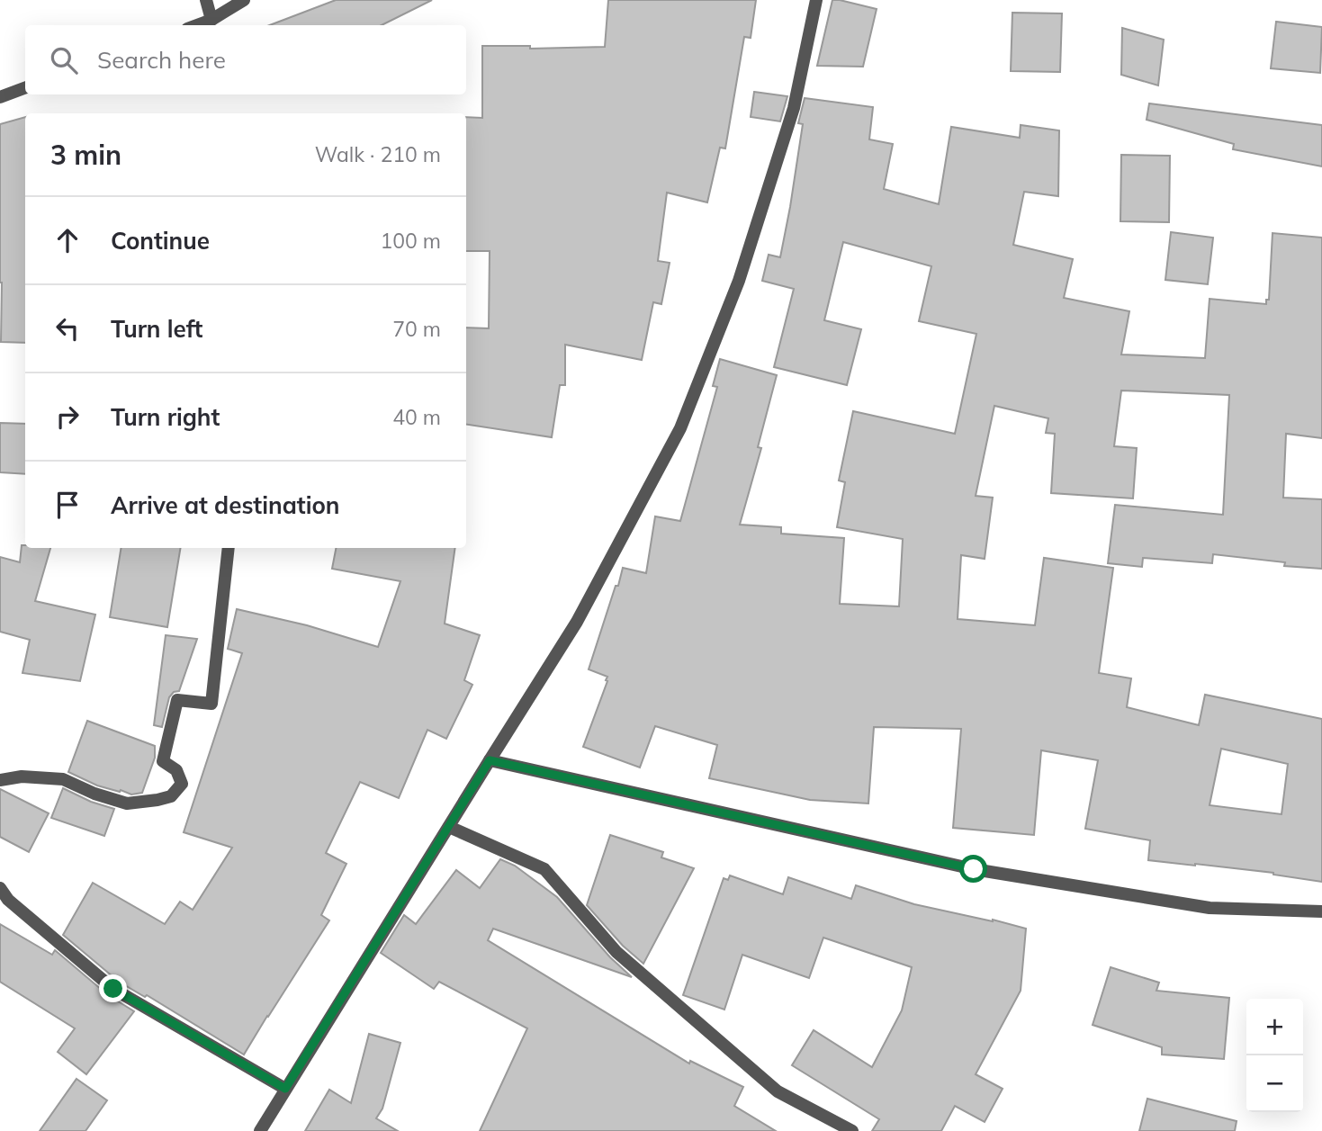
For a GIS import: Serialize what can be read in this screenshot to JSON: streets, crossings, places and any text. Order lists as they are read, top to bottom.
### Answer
{
  "page": {
    "search": "Search here",
    "heading": ["3 min", "Walk · 210 m"],
    "list": [
      ["Continue", "100 m"],
      ["Turn left", "70 m"],
      ["Turn right", "40 m"],
      "Arrive at destination"
    ],
    "map_buttons": ["+", "−"]
  }
}
